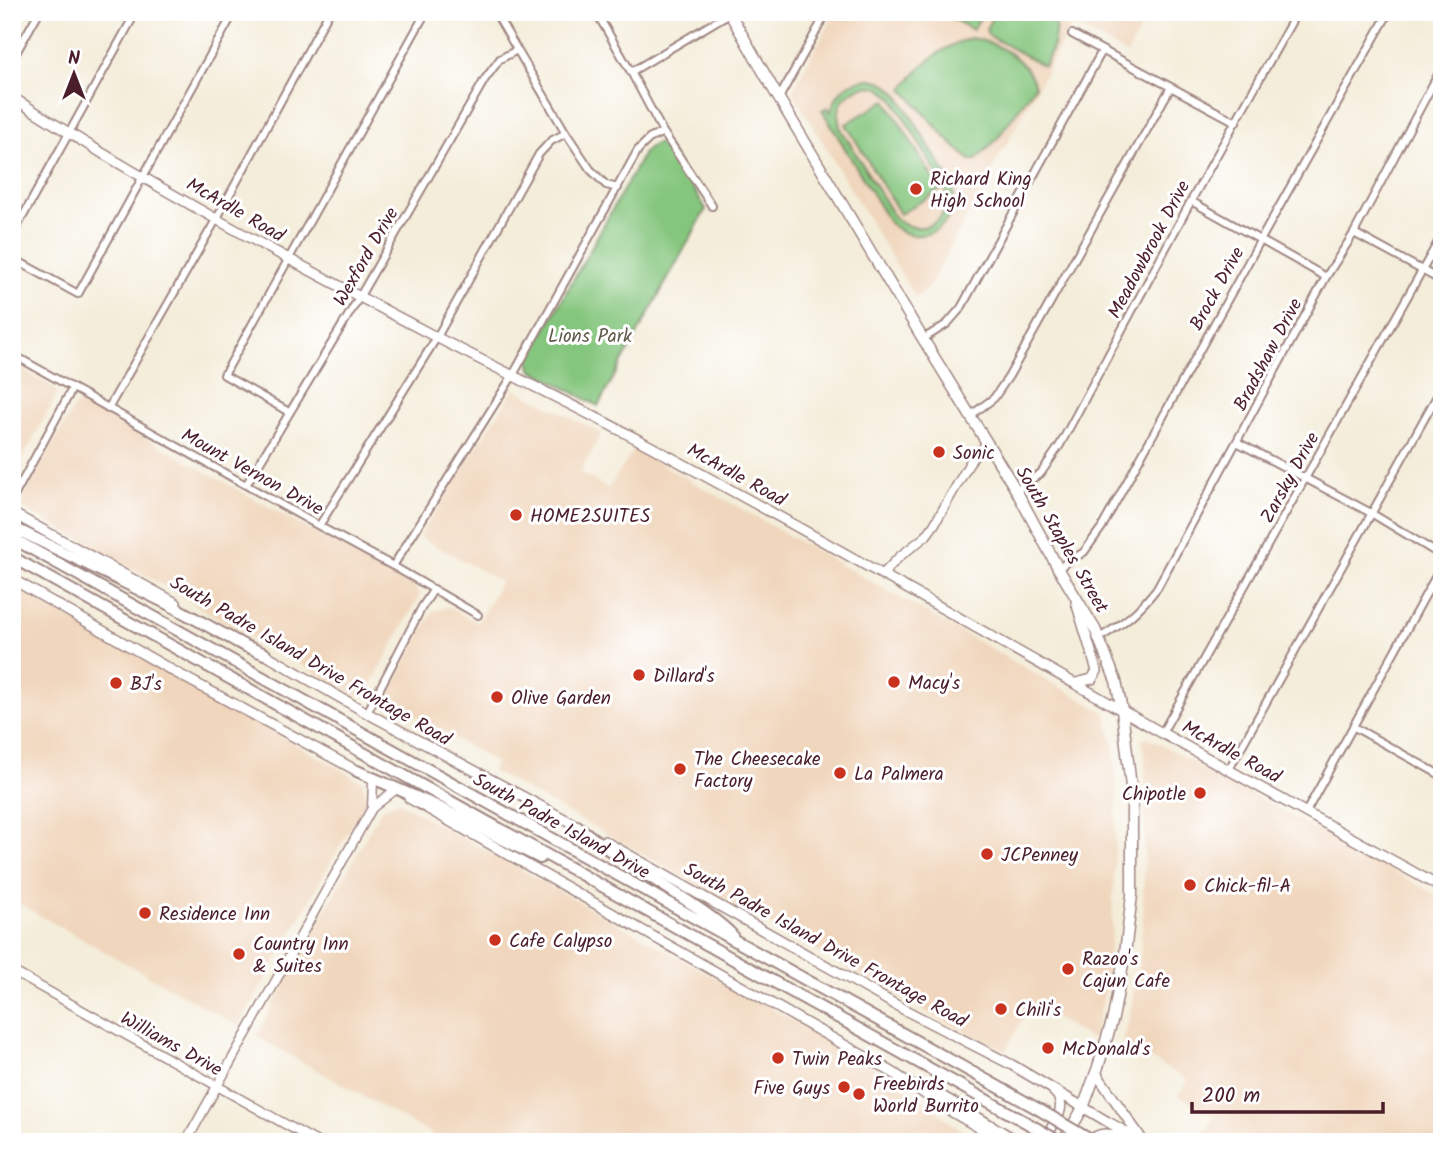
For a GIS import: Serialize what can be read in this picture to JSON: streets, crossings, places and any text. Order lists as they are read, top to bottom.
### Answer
{
  "streets": {
    "highway": ["South Padre Island Drive"],
    "main road": ["McArdle Road", "South Staples Street", "South Padre Island Drive Frontage Road"],
    "street": [
      "Meadowbrook Drive",
      "Wexford Drive",
      "Brock Drive",
      "Bradshaw Drive",
      "Mount Vernon Drive",
      "Zarsky Drive",
      "Williams Drive"
    ]
  },
  "crossings": [
    ["McArdle Road", "Wexford Drive"],
    ["McArdle Road", "Zarsky Drive"],
    ["McArdle Road", "South Staples Street"],
    ["Meadowbrook Drive", "South Staples Street"],
    ["Wexford Drive", "Mount Vernon Drive"],
    ["Brock Drive", "South Staples Street"],
    ["Bradshaw Drive", "South Staples Street"],
    ["South Staples Street", "South Padre Island Drive Frontage Road"],
    ["South Staples Street", "South Padre Island Drive"]
  ],
  "parks": ["Lions Park"],
  "places": [
    "Richard King High School",
    "Sonic",
    "HOME2SUITES",
    "Dillard's",
    "Macy's",
    "BJ's",
    "Olive Garden",
    "The Cheesecake Factory",
    "La Palmera",
    "Chipotle",
    "JCPenney",
    "Chick-fil-A",
    "Residence Inn",
    "Cafe Calypso",
    "Country Inn & Suites",
    "Razoo's Cajun Cafe",
    "Chili's",
    "McDonald's",
    "Twin Peaks",
    "Five Guys",
    "Freebirds World Burrito"
  ],
  "scale_bar": "200 m",
  "north": "top"
}
